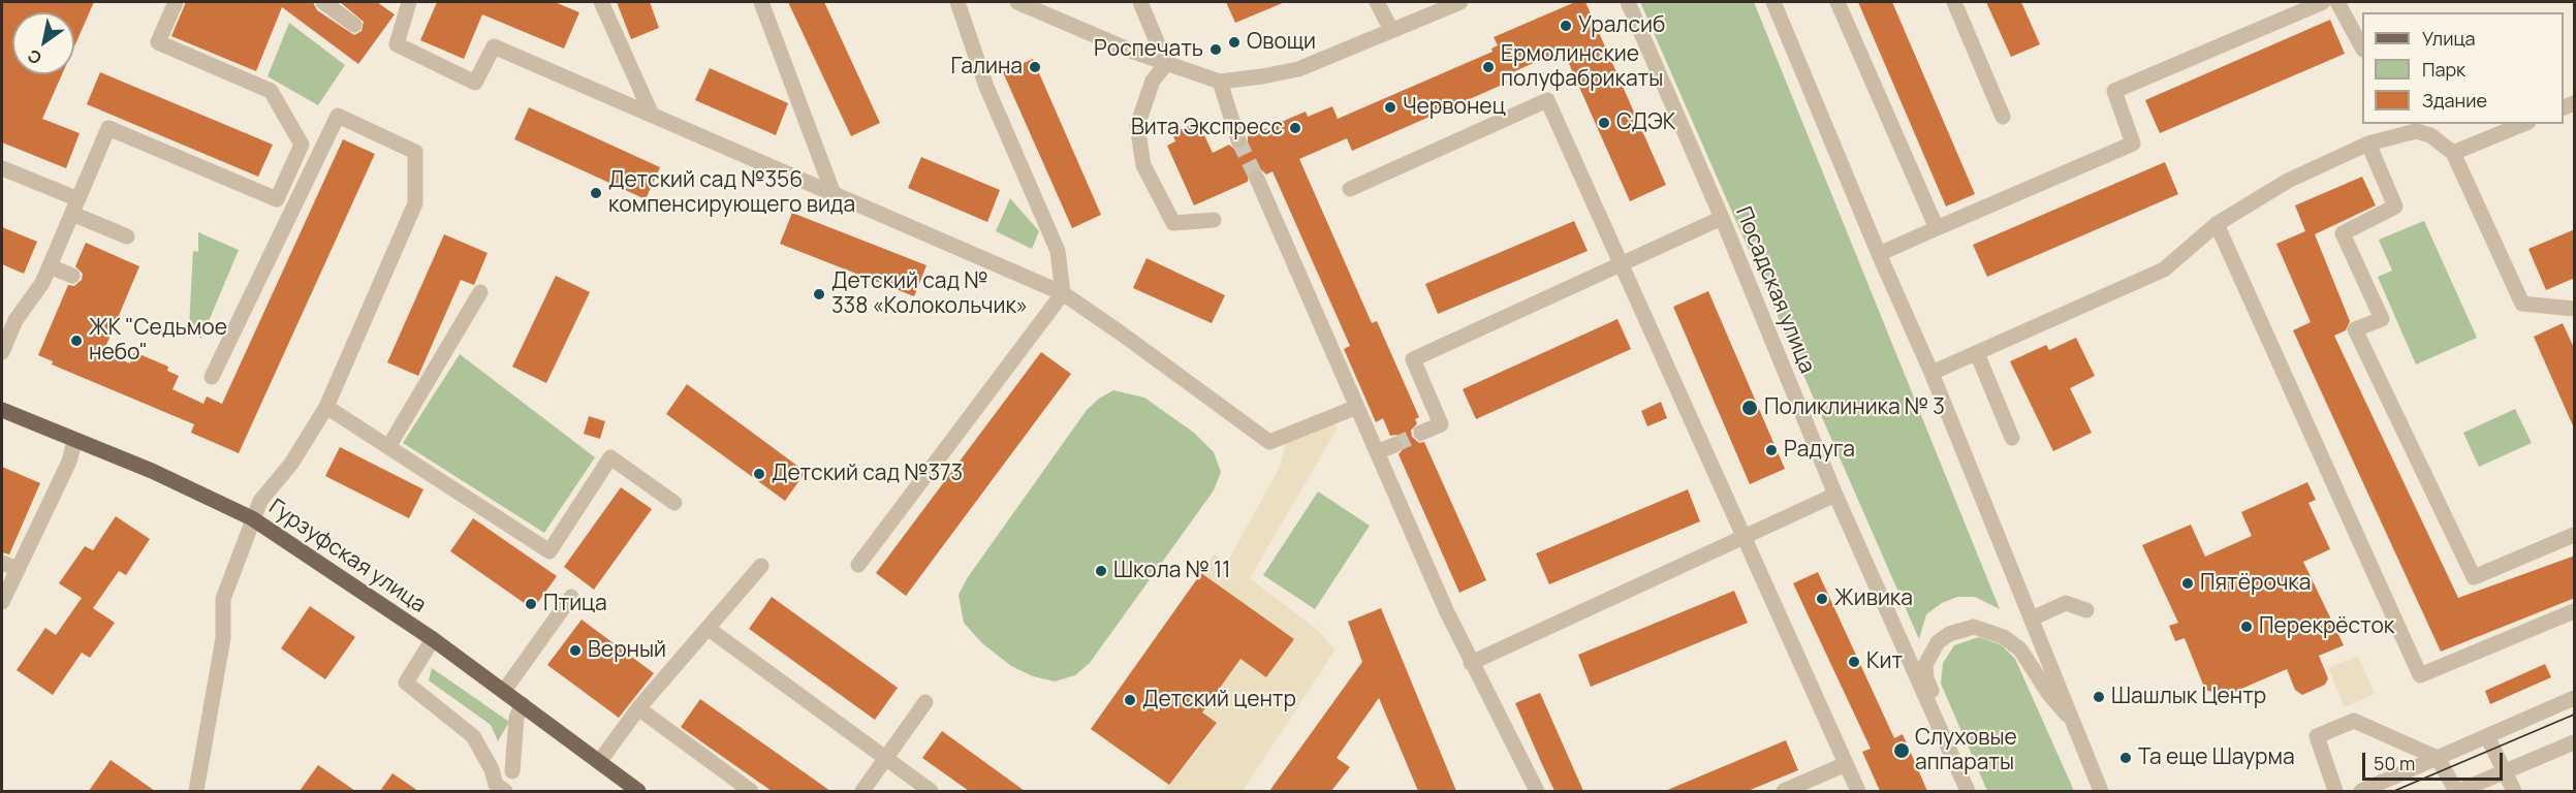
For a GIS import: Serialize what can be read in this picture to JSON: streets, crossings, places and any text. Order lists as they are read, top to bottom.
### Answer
{
  "streets": {
    "main road": ["Гурзуфская улица"],
    "street": ["Посадская улица"]
  },
  "places": [
    "Уралсиб",
    "Овощи",
    "Роспечать",
    "Галина",
    "Ермолинские полуфабрикаты",
    "Червонец",
    "СДЭК",
    "Вита Экспресс",
    "Детский сад №356 компенсирующего вида",
    "Детский сад № 338 «Колокольчик»",
    "ЖК \"Седьмое небо\"",
    "Поликлиника № 3",
    "Радуга",
    "Детский сад №373",
    "Школа № 11",
    "Пятёрочка",
    "Живика",
    "Птица",
    "Перекрёсток",
    "Верный",
    "Кит",
    "Шашлык Центр",
    "Детский центр",
    "Слуховые аппараты",
    "Та еще Шаурма"
  ],
  "legend": ["Улица", "Парк", "Здание"],
  "scale_bar": "50 m",
  "north": "bottom left"
}
